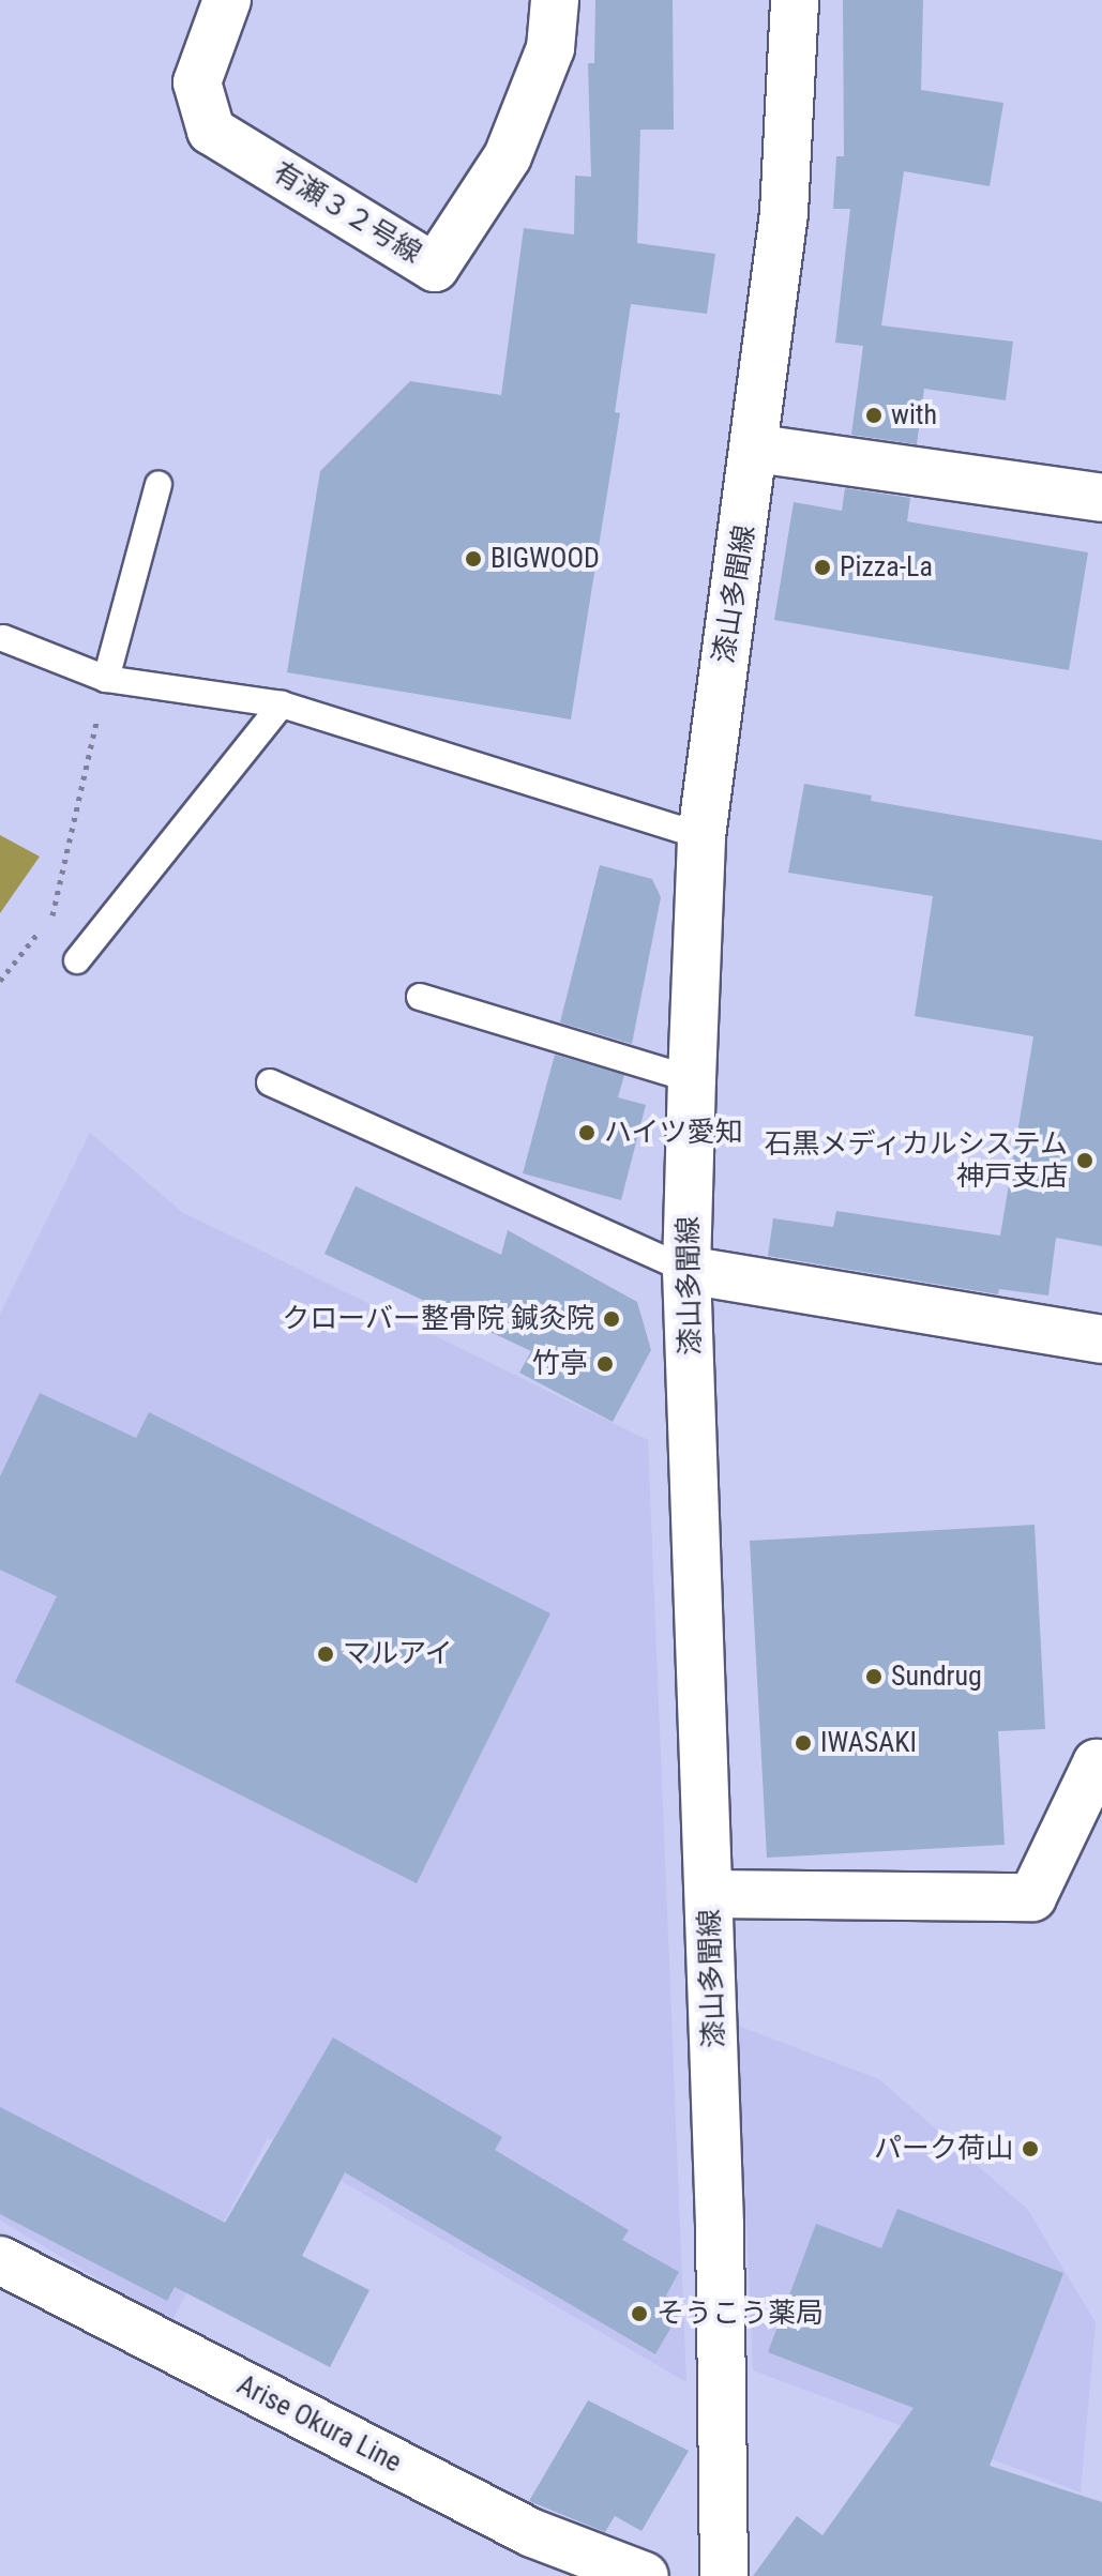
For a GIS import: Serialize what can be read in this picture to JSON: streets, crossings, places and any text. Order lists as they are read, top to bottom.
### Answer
{
  "streets": {
    "street": ["有瀬３２号線", "漆山多聞線", "Arise Okura Line"]
  },
  "places": [
    "with",
    "BIGWOOD",
    "Pizza-La",
    "ハイツ愛知",
    "石黒メディカルシステム 神戸支店",
    "クローバー整骨院 鍼灸院",
    "竹亭",
    "マルアイ",
    "Sundrug",
    "IWASAKI",
    "パーク荷山",
    "そうこう薬局"
  ]
}
